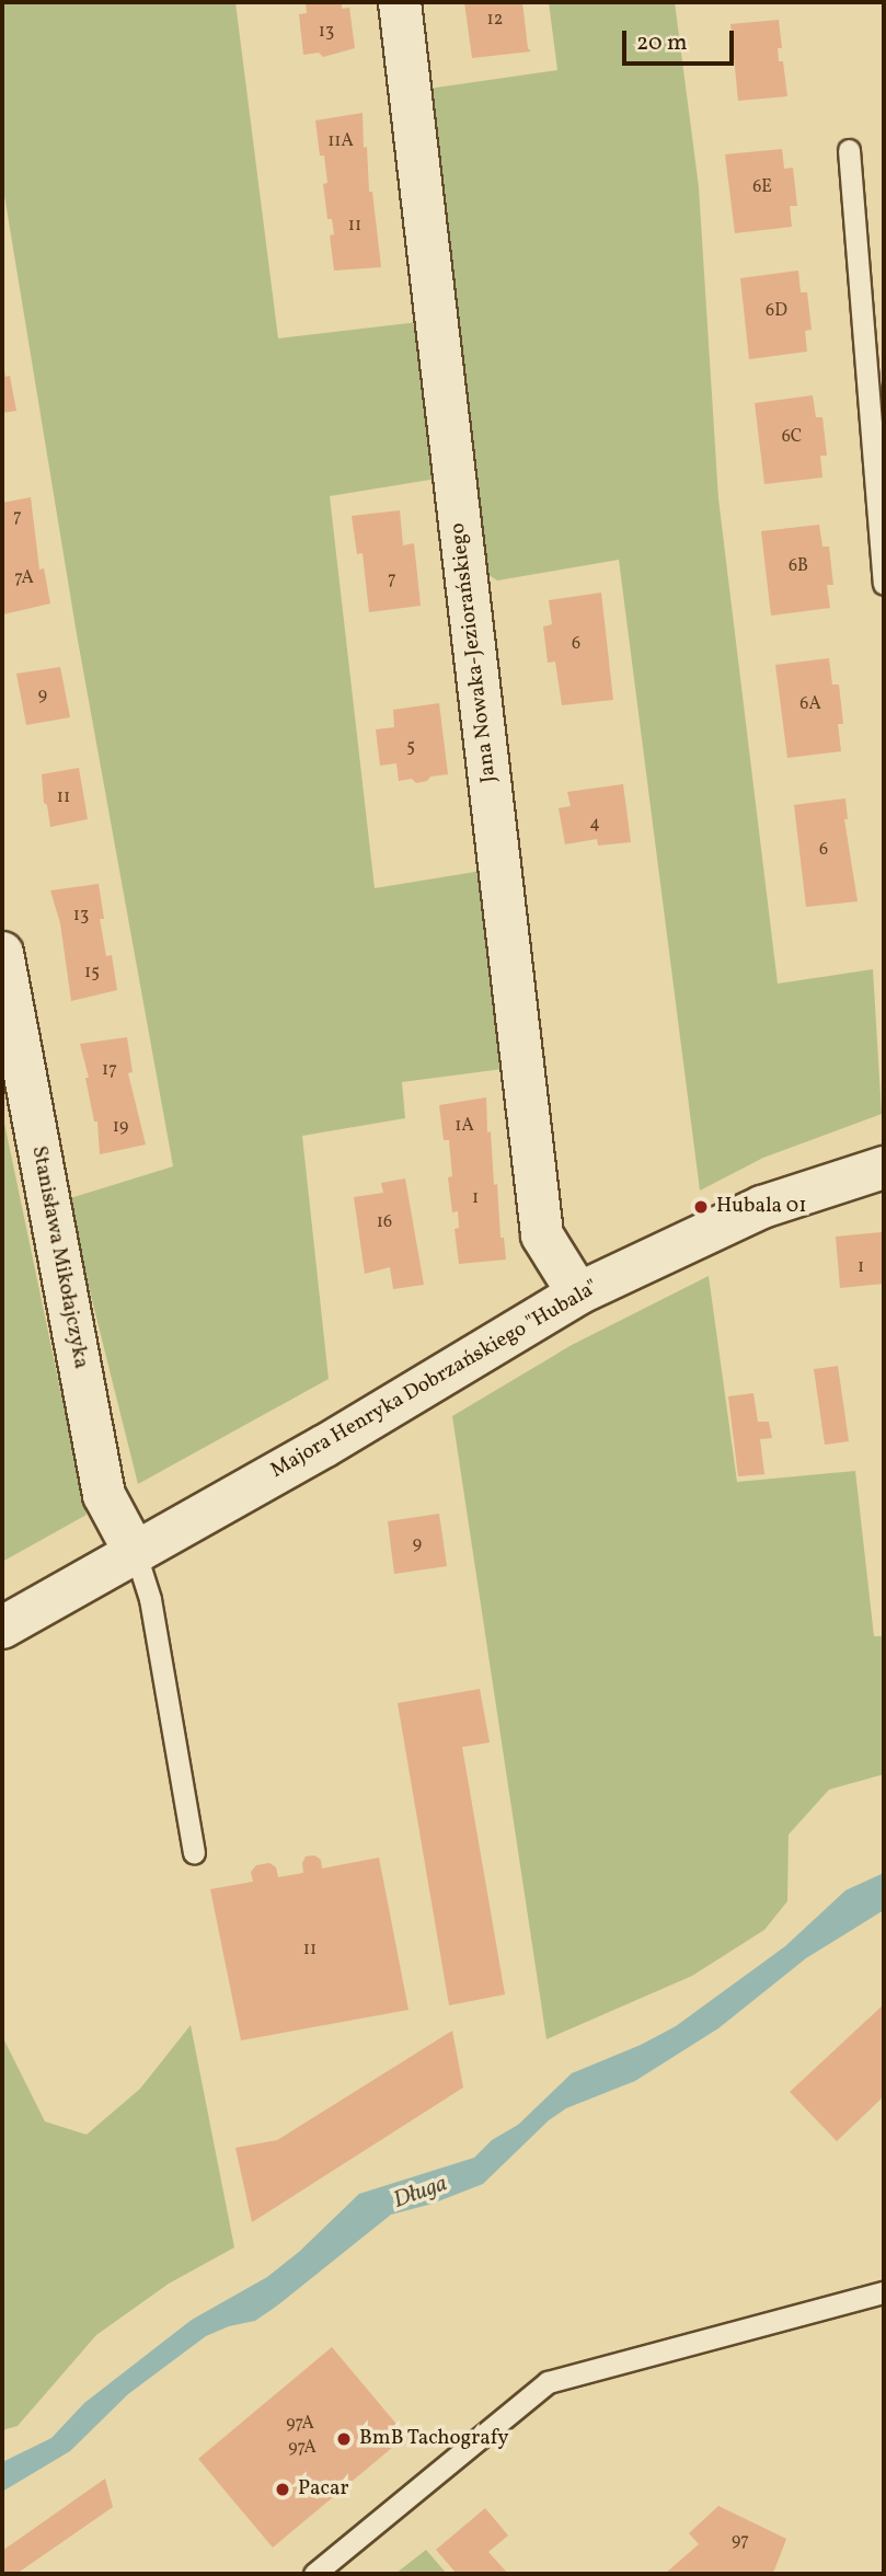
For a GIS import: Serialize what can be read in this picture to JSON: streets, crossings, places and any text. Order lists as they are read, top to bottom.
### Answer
{
  "streets": {
    "street": ["Jana Nowaka-Jeziorańskiego", "Stanisława Mikołajczyka", "Majora Henryka Dobrzańskiego \"Hubala\""]
  },
  "crossings": [
    ["Jana Nowaka-Jeziorańskiego", "Majora Henryka Dobrzańskiego \"Hubala\""],
    ["Stanisława Mikołajczyka", "Majora Henryka Dobrzańskiego \"Hubala\""]
  ],
  "water": ["Długa"],
  "places": ["Hubala 01", "BmB Tachografy", "Pacar"],
  "house_numbers": [
    "12",
    "13",
    "11A",
    "6E",
    "11",
    "6D",
    "6C",
    "7",
    "6B",
    "7A",
    "7",
    "6",
    "9",
    "6A",
    "5",
    "11",
    "4",
    "6",
    "13",
    "15",
    "17",
    "1A",
    "19",
    "1",
    "16",
    "1",
    "9",
    "11",
    "97A",
    "97A",
    "97"
  ],
  "scale_bar": "20 m"
}
